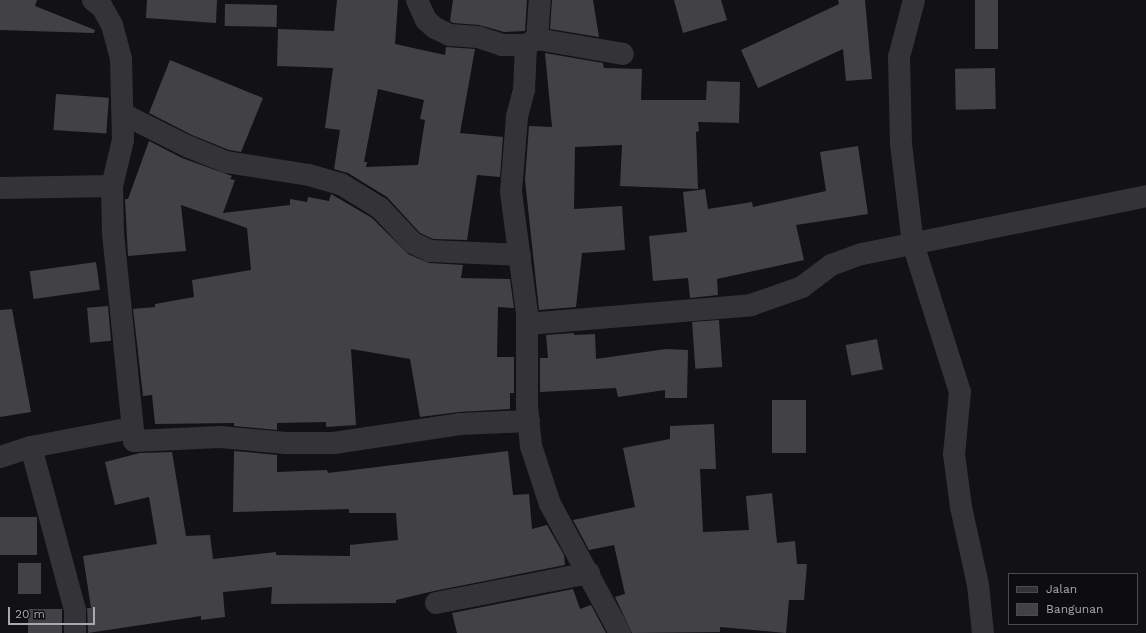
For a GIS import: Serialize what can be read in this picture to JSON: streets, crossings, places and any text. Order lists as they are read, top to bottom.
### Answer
{
  "legend": ["Jalan", "Bangunan"],
  "scale_bar": "20 m"
}
